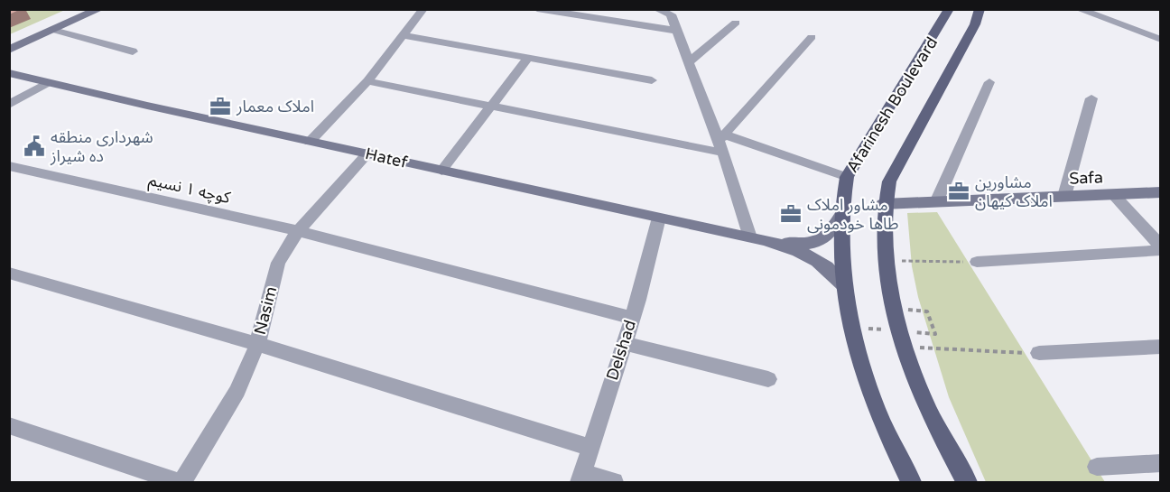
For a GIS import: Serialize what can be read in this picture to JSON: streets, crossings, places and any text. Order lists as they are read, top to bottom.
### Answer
{
  "streets": {
    "main road": ["Afarinesh Boulevard"],
    "street": [
      "Hatef",
      "Safa",
      "کوچه ۱ نسیم",
      "Nasim",
      "Delshad"
    ]
  },
  "crossings": [
    ["Afarinesh Boulevard", "Hatef"],
    ["Afarinesh Boulevard", "Safa"],
    ["Hatef", "Nasim"],
    ["Hatef", "Delshad"],
    ["کوچه ۱ نسیم", "Nasim"],
    ["کوچه ۱ نسیم", "Delshad"]
  ],
  "places": {
    "office": ["املاک معمار", "مشاورین املاک کیهان", "مشاور املاک طاها خودمونی"],
    "public building": ["شهرداری منطقه ده شیراز"]
  }
}
